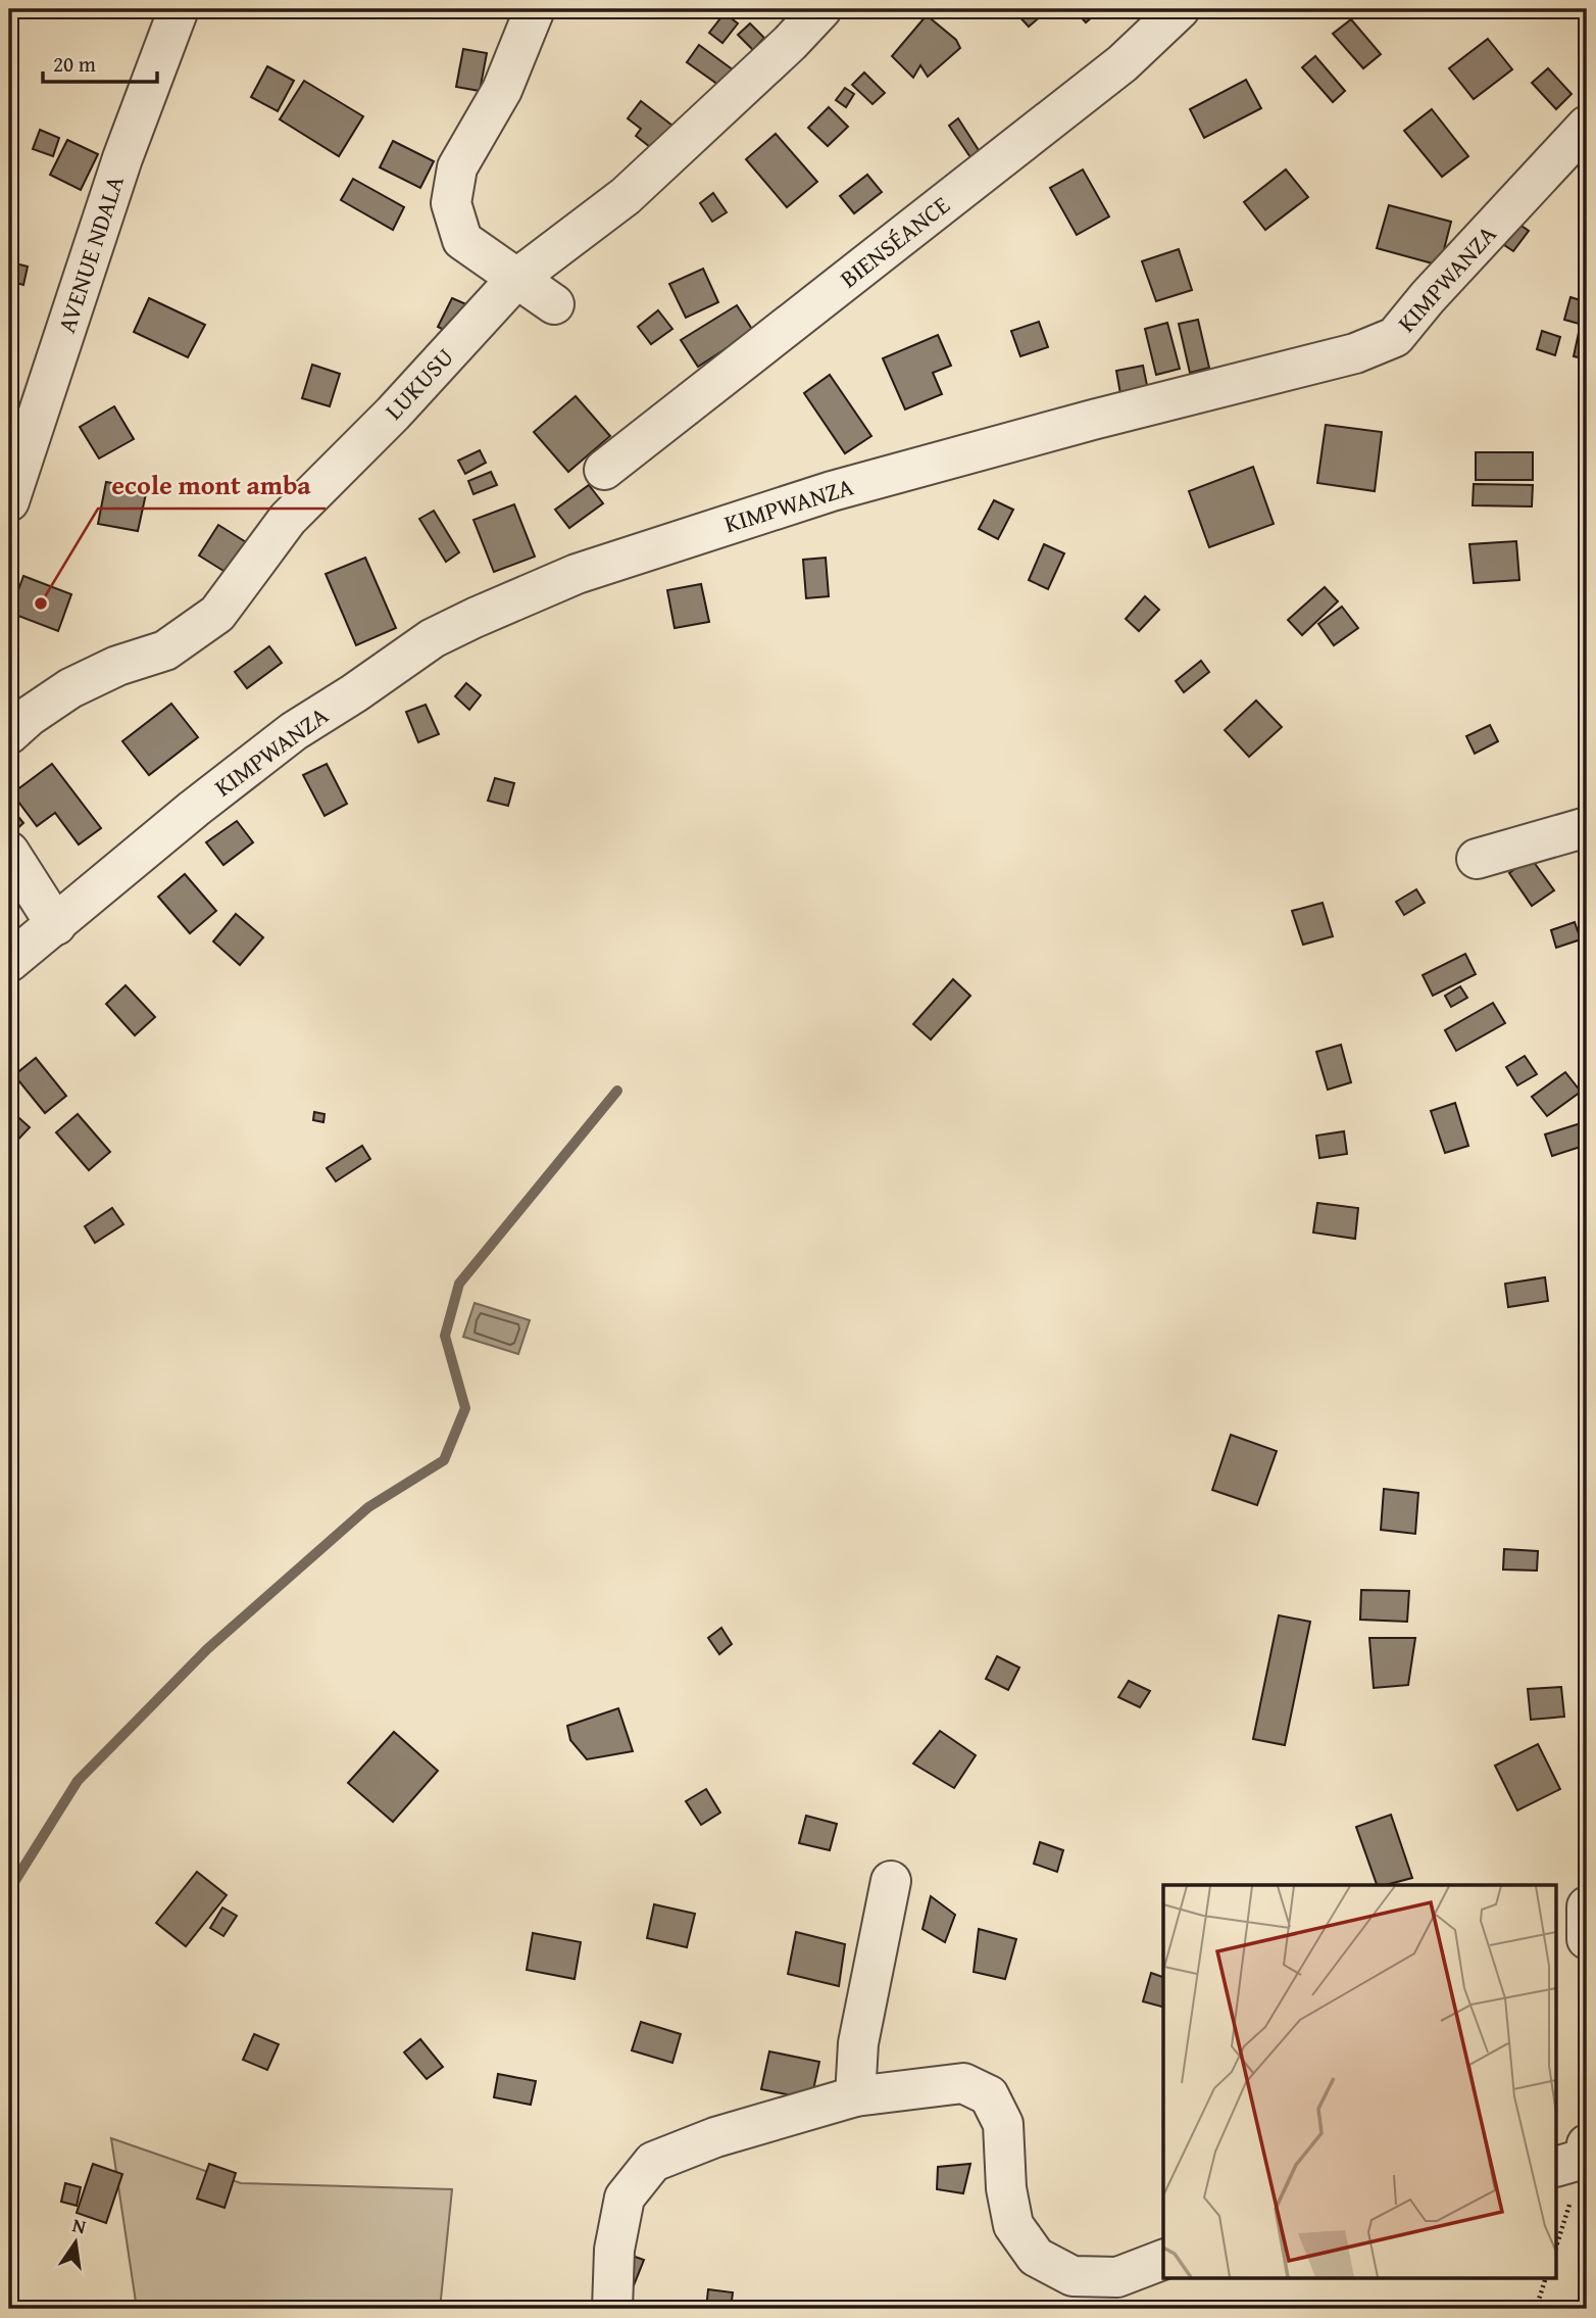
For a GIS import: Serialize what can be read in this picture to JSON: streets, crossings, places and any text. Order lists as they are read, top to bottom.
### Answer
{
  "streets": {
    "street": [
      "BIENSÉANCE",
      "AVENUE NDALA",
      "KIMPWANZA",
      "LUKUSU"
    ]
  },
  "places": ["ecole mont amba"],
  "scale_bar": "20 m",
  "north": "top"
}
